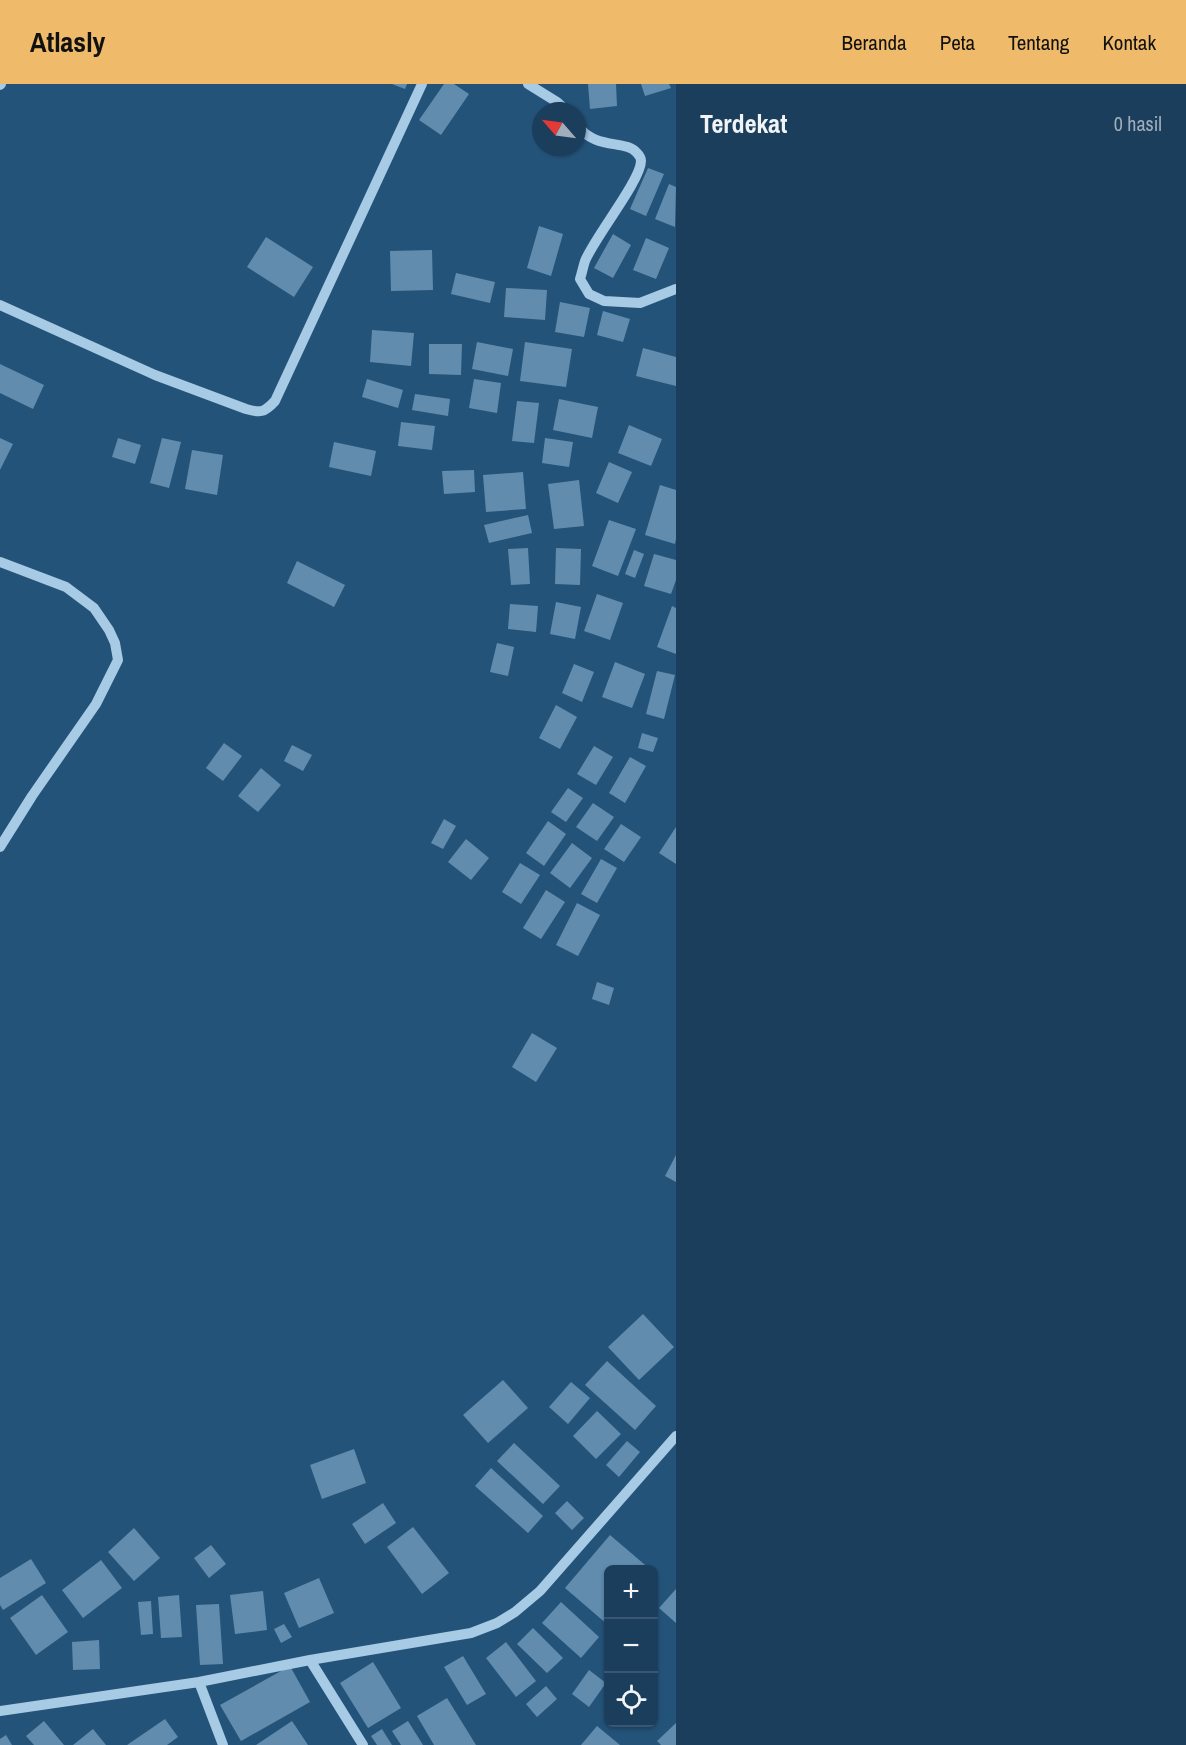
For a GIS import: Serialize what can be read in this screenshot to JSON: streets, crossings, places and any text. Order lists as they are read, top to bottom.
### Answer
{
  "north": "top left",
  "page": {
    "header": "Atlasly",
    "nav": [
      "Beranda",
      "Peta",
      "Tentang",
      "Kontak"
    ],
    "heading": ["Terdekat", "0 hasil"],
    "map_buttons": ["+", "−"]
  }
}
